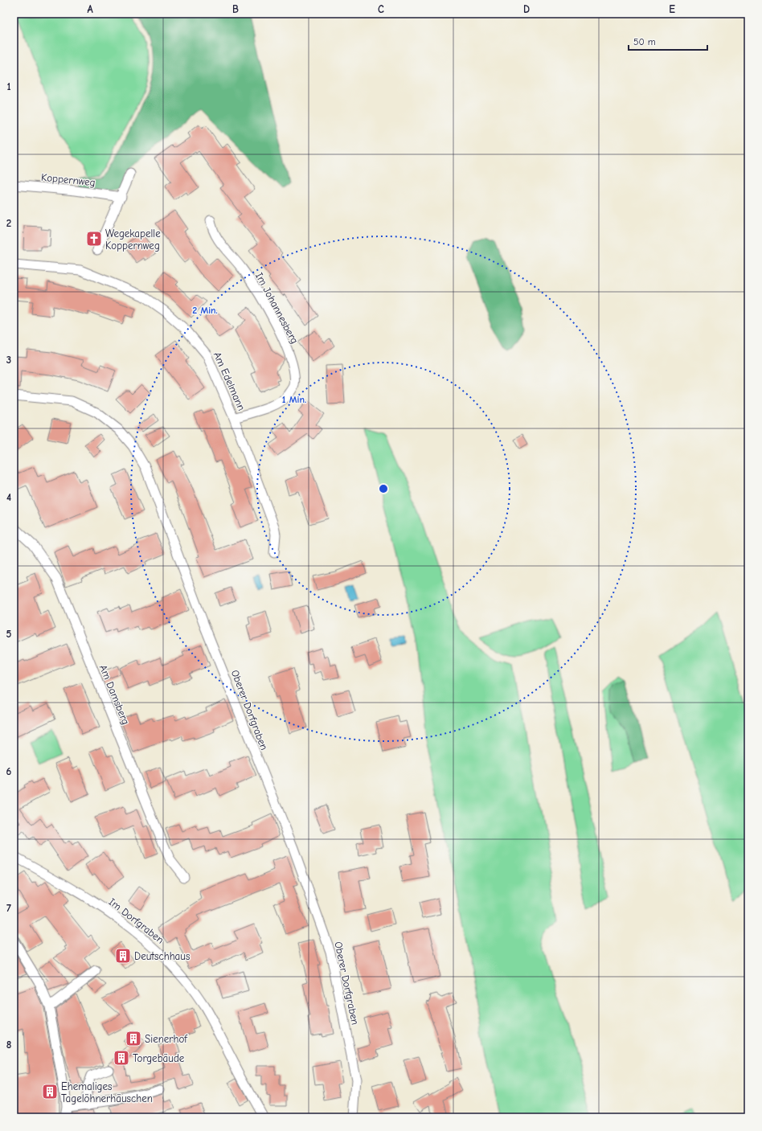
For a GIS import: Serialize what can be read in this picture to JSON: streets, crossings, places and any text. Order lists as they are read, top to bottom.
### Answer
{
  "streets": {
    "street": [
      "Koppernweg",
      "Im Johannesberg",
      "Am Edelmann",
      "Am Damsberg",
      "Oberer Dorfgraben",
      "Im Dorfgraben"
    ]
  },
  "crossings": [
    ["Im Johannesberg", "Am Edelmann"]
  ],
  "places": {
    "church": ["Wegekapelle Koppernweg"],
    "building": [
      "Deutschhaus",
      "Sienerhof",
      "Torgebäude",
      "Ehemaliges Tagelöhnerhäuschen"
    ]
  },
  "scale_bar": "50 m",
  "grid": {
    "columns": [
      "A",
      "B",
      "C",
      "D",
      "E"
    ],
    "rows": [
      "1",
      "2",
      "3",
      "4",
      "5",
      "6",
      "7",
      "8"
    ]
  },
  "rings": ["2 Min.", "1 Min."]
}
